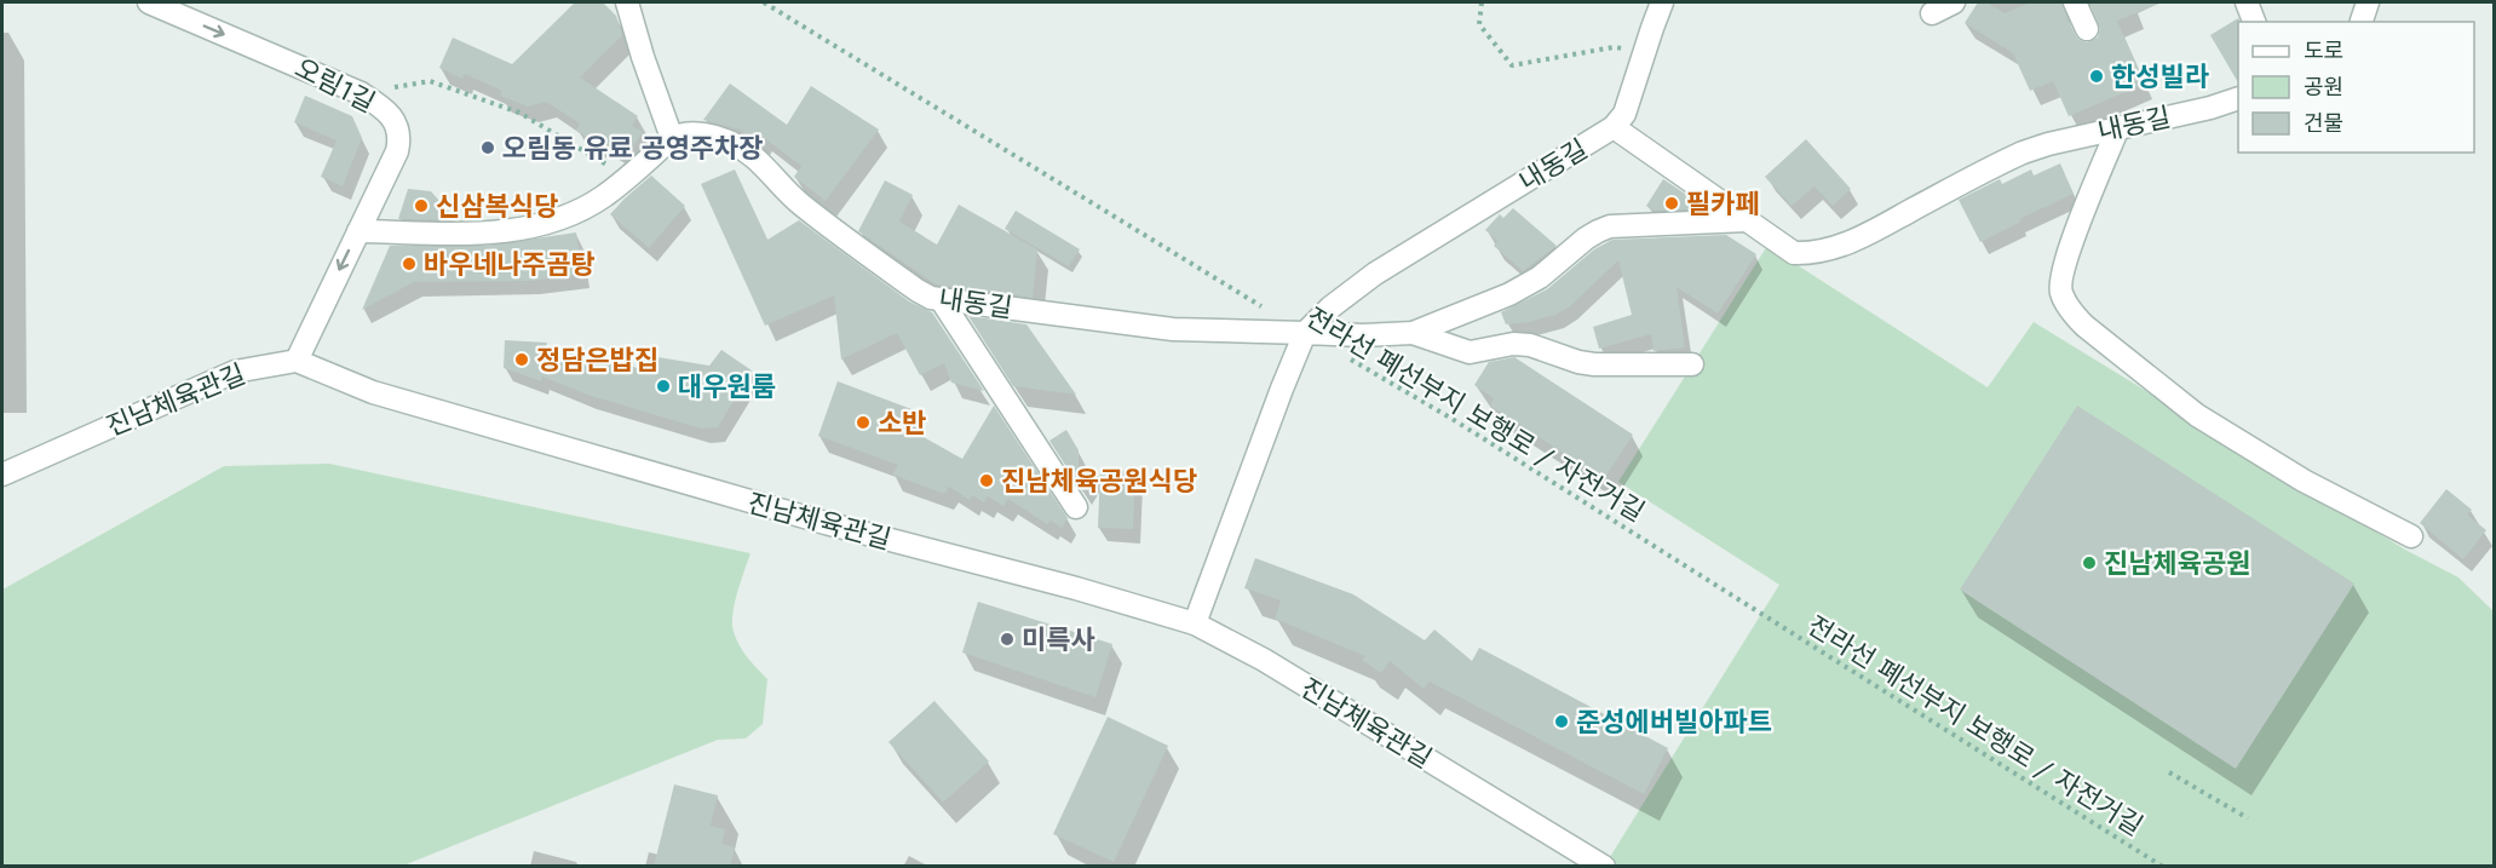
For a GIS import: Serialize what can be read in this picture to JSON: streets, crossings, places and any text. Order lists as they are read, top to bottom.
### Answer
{
  "streets": {
    "street": ["오림1길", "내동길", "진남체육관길"],
    "path": ["전라선 폐선부지 보행로 / 자전거길"]
  },
  "crossings": [
    ["오림1길", "진남체육관길"]
  ],
  "places": [
    "한성빌라",
    "오림동 유료 공영주차장",
    "필카페",
    "신삼복식당",
    "바우네나주곰탕",
    "정담은밥집",
    "대우원룸",
    "소반",
    "진남체육공원식당",
    "진남체육공원",
    "미륵사",
    "준성에버빌아파트"
  ],
  "legend": ["도로", "공원", "건물"]
}
